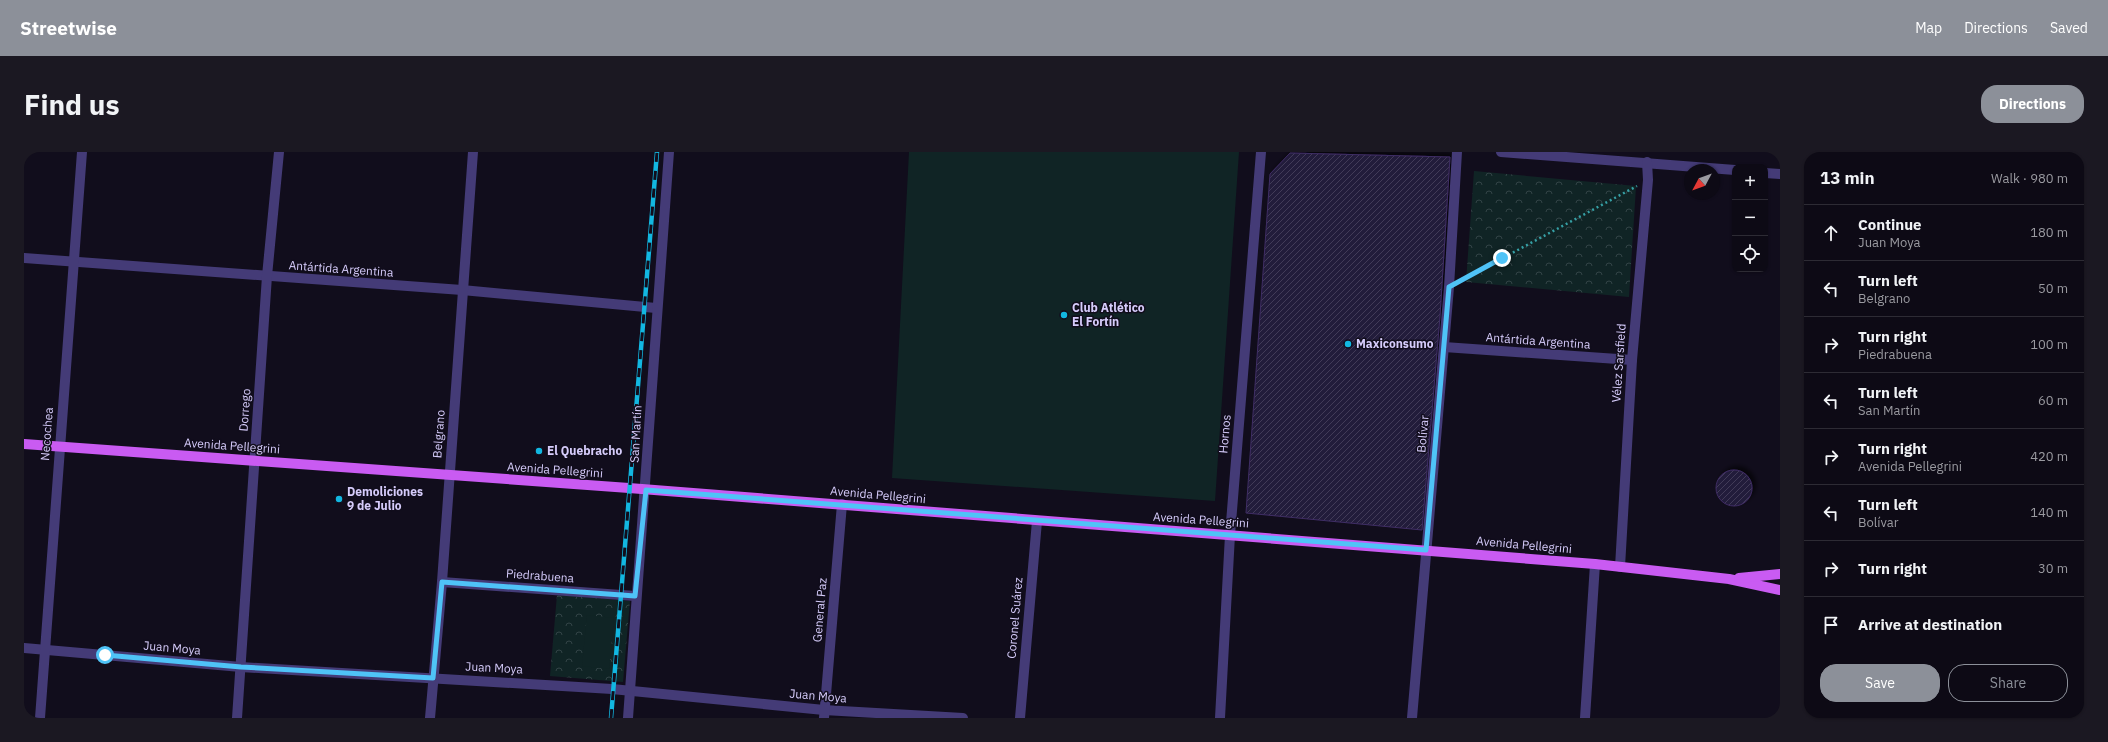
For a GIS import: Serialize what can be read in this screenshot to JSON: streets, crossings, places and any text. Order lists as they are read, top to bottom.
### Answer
{
  "streets": {
    "main road": ["Avenida Pellegrini"],
    "street": [
      "Antártida Argentina",
      "Vélez Sarsfield",
      "Dorrego",
      "Necochea",
      "Belgrano",
      "San Martín",
      "Hornos",
      "Bolívar",
      "Piedrabuena",
      "General Paz",
      "Coronel Suárez",
      "Juan Moya"
    ]
  },
  "crossings": [
    ["Antártida Argentina", "Vélez Sarsfield"],
    ["Antártida Argentina", "Dorrego"],
    ["Antártida Argentina", "Necochea"],
    ["Antártida Argentina", "Belgrano"],
    ["Antártida Argentina", "San Martín"],
    ["Antártida Argentina", "Bolívar"],
    ["Vélez Sarsfield", "Avenida Pellegrini"],
    ["Dorrego", "Avenida Pellegrini"],
    ["Dorrego", "Juan Moya"],
    ["Necochea", "Avenida Pellegrini"],
    ["Necochea", "Juan Moya"],
    ["Belgrano", "Avenida Pellegrini"],
    ["Belgrano", "Piedrabuena"],
    ["Belgrano", "Juan Moya"],
    ["San Martín", "Avenida Pellegrini"],
    ["San Martín", "Piedrabuena"],
    ["San Martín", "Juan Moya"],
    ["Hornos", "Avenida Pellegrini"],
    ["Bolívar", "Avenida Pellegrini"],
    ["Avenida Pellegrini", "General Paz"],
    ["Avenida Pellegrini", "Coronel Suárez"],
    ["General Paz", "Juan Moya"]
  ],
  "places": [
    "Club Atlético El Fortín",
    "Maxiconsumo",
    "El Quebracho",
    "Demoliciones 9 de Julio"
  ],
  "north": "bottom left",
  "page": {
    "header": "Streetwise",
    "nav": ["Map", "Directions", "Saved"],
    "buttons": [
      "Directions",
      ["Save", "Share"]
    ],
    "title": "Find us",
    "heading": ["13 min", "Walk · 980 m"],
    "map_buttons": ["+", "−"],
    "list": [
      ["Continue", "Juan Moya", "180 m"],
      ["Turn left", "Belgrano", "50 m"],
      ["Turn right", "Piedrabuena", "100 m"],
      ["Turn left", "San Martín", "60 m"],
      ["Turn right", "Avenida Pellegrini", "420 m"],
      ["Turn left", "Bolívar", "140 m"],
      ["Turn right", "30 m"],
      "Arrive at destination"
    ]
  }
}
